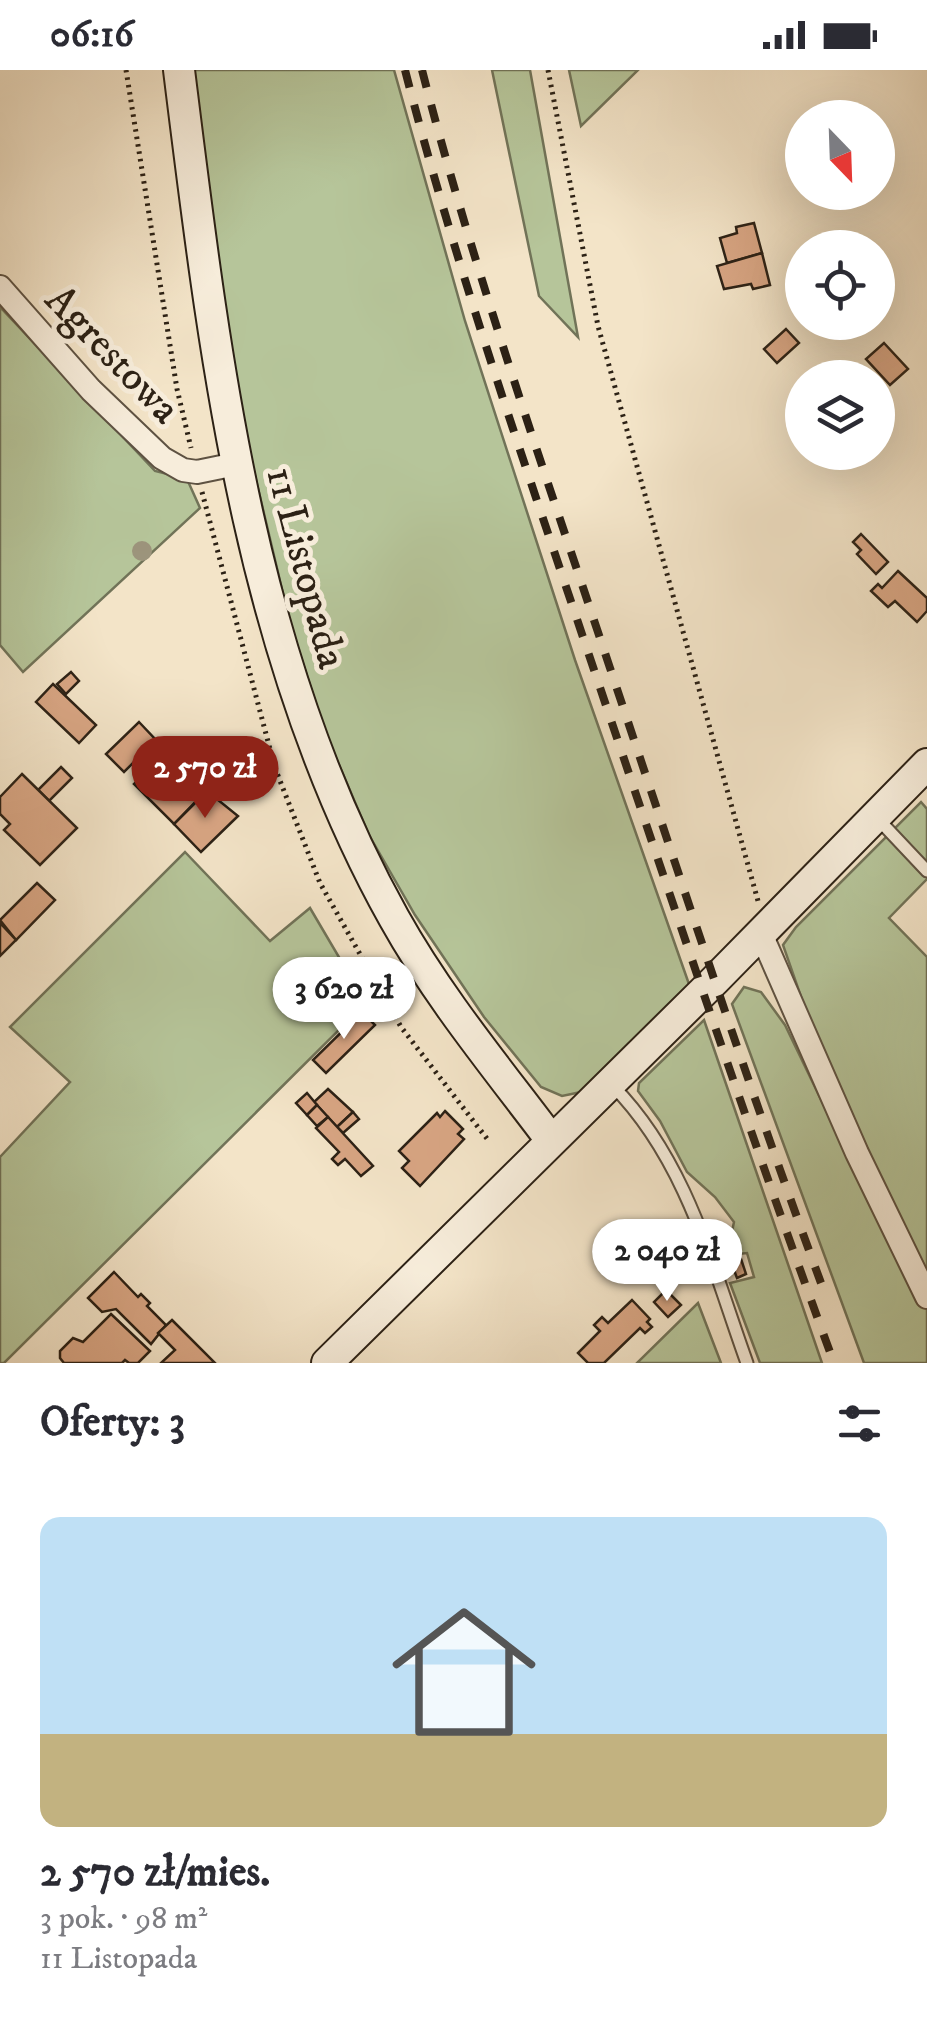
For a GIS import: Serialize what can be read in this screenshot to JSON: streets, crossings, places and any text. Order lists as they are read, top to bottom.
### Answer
{
  "streets": {
    "street": ["Agrestowa", "11 Listopada"]
  },
  "crossings": [
    ["Agrestowa", "11 Listopada"]
  ],
  "north": "bottom right",
  "page": {
    "status": "06:16",
    "price": ["2 570 zł", "3 620 zł", "2 040 zł"],
    "heading": "Oferty: 3",
    "list": [
      {
        "name": "2 570 zł/mies.",
        "note": "3 pok. · 98 m² · 11 Listopada"
      }
    ]
  }
}
